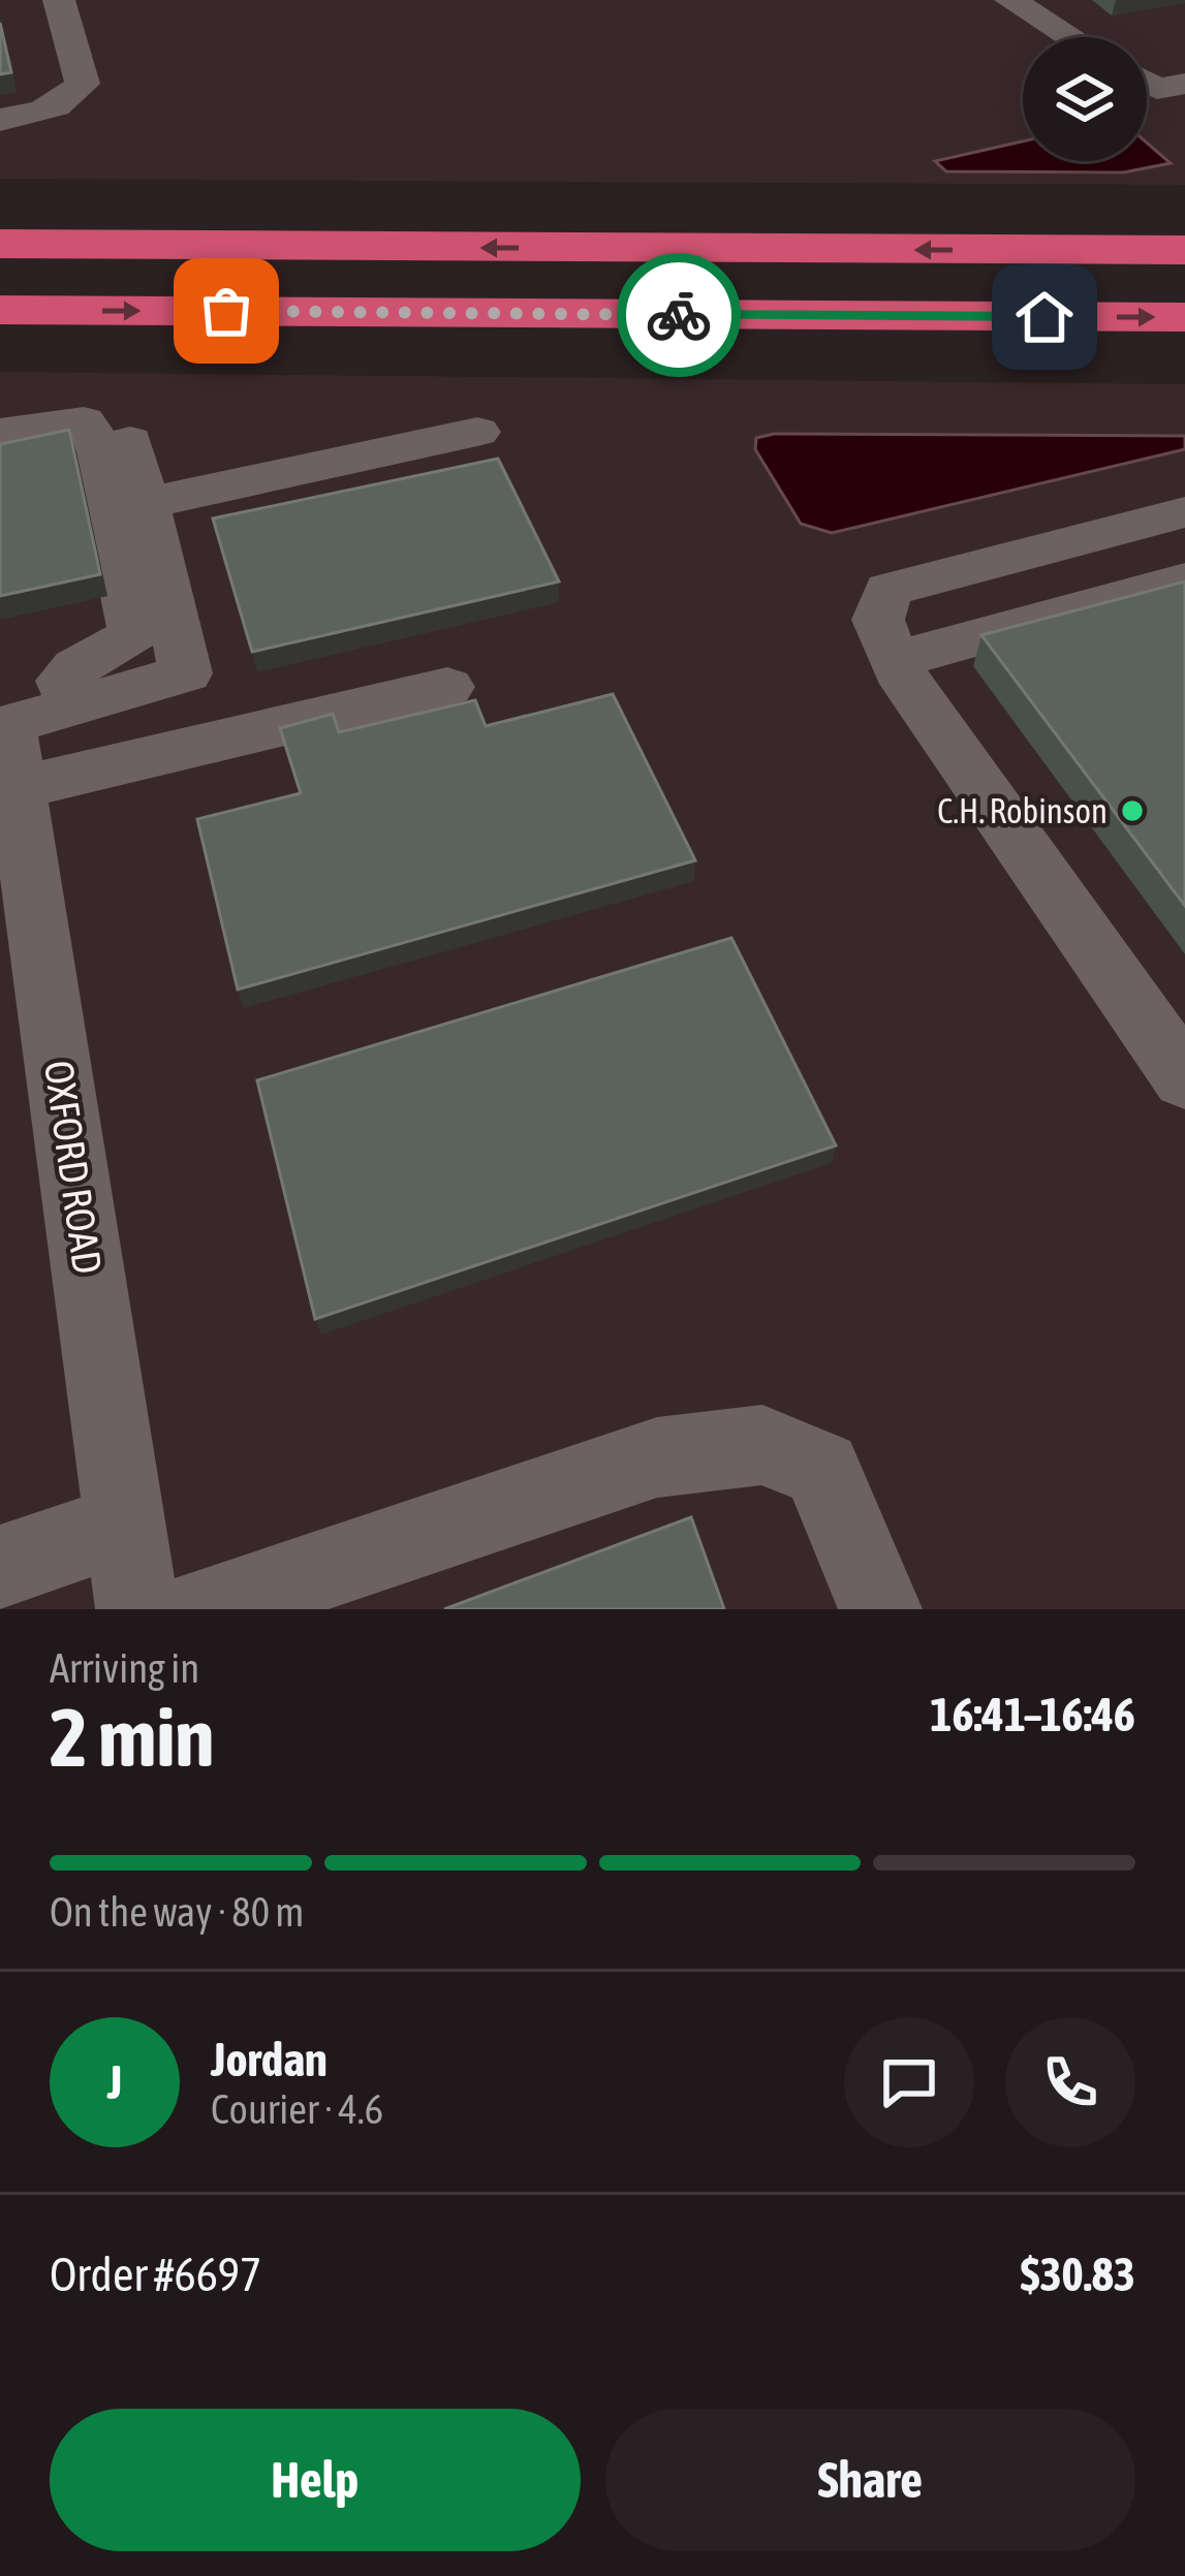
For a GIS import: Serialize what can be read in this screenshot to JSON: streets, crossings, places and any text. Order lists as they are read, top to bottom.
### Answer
{
  "streets": {
    "street": ["OXFORD ROAD"]
  },
  "places": ["C.H. Robinson"],
  "page": {
    "heading": ["2 min", "Arriving in", "16:41–16:46"],
    "panel": [
      "Jordan",
      "Courier · 4.6",
      "Order #6697",
      "$30.83"
    ],
    "bar": "On the way · 80 m",
    "round": "J",
    "buttons": ["Help", "Share"]
  }
}
